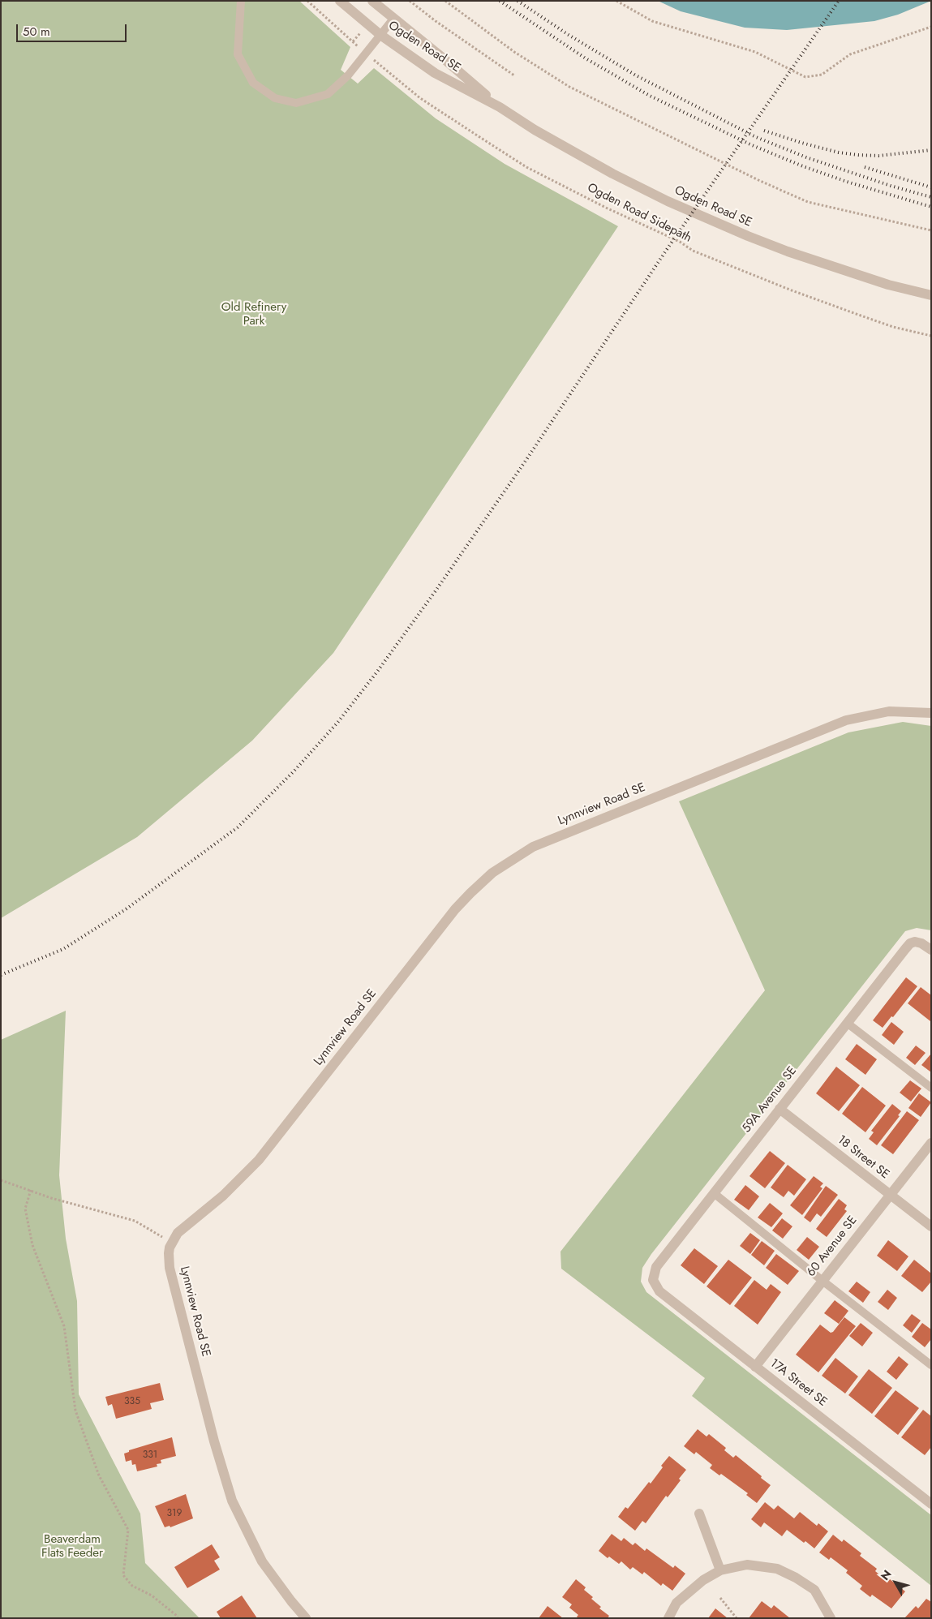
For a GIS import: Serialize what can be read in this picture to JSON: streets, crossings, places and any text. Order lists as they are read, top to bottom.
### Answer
{
  "streets": {
    "street": [
      "Ogden Road SE",
      "Lynnview Road SE",
      "59A Avenue SE",
      "18 Street SE",
      "60 Avenue SE",
      "17A Street SE"
    ],
    "path": ["Ogden Road Sidepath"]
  },
  "crossings": [
    ["59A Avenue SE", "18 Street SE"],
    ["59A Avenue SE", "17A Street SE"],
    ["18 Street SE", "60 Avenue SE"],
    ["60 Avenue SE", "17A Street SE"]
  ],
  "parks": ["Old Refinery Park", "Beaverdam Flats Feeder"],
  "house_numbers": ["335", "331", "319"],
  "scale_bar": "50 m",
  "north": "top left"
}
